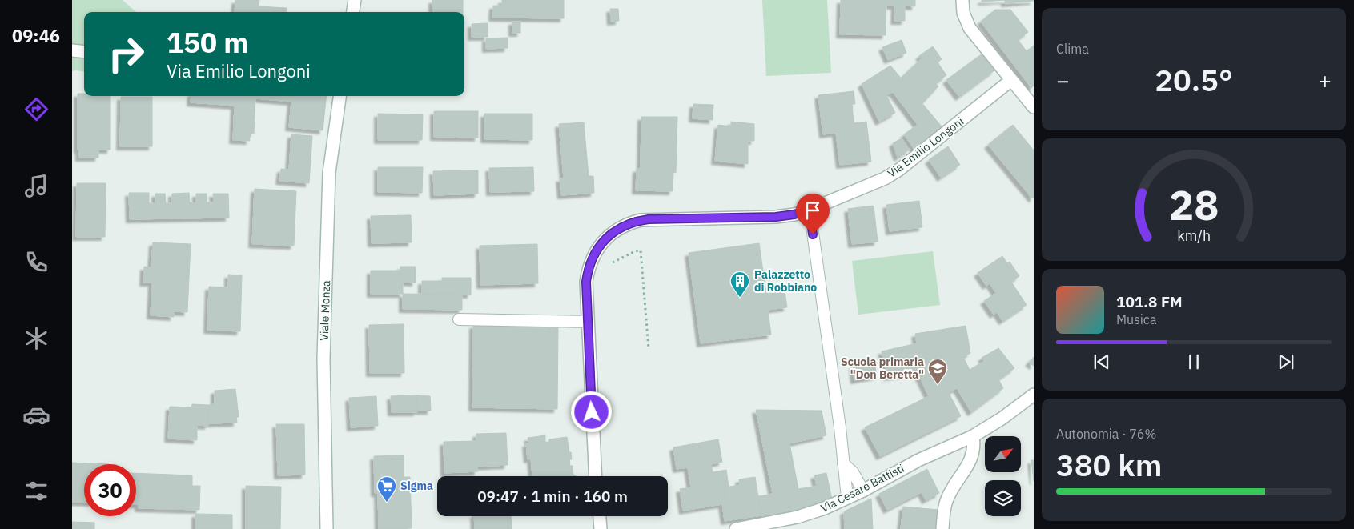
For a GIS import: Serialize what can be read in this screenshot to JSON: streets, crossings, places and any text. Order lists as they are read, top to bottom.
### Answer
{
  "streets": {
    "street": ["Via Emilio Longoni", "Viale Monza", "Via Cesare Battisti"]
  },
  "places": {
    "building": ["Palazzetto di Robbiano"],
    "school or university": ["Scuola primaria \"Don Beretta\""],
    "supermarket": ["Sigma"]
  },
  "north": "top right",
  "page": {
    "tabs": "09:46",
    "tile": [
      "Clima",
      ["Autonomia · 76%", "380 km"]
    ],
    "turn": ["150 m", "Via Emilio Longoni"],
    "heat": ["−", "20.5°", "+"],
    "song": ["101.8 FM", "Musica"],
    "limit": "30",
    "trip": "09:47 · 1 min · 160 m",
    "gauge": ["28", "km/h"]
  }
}
